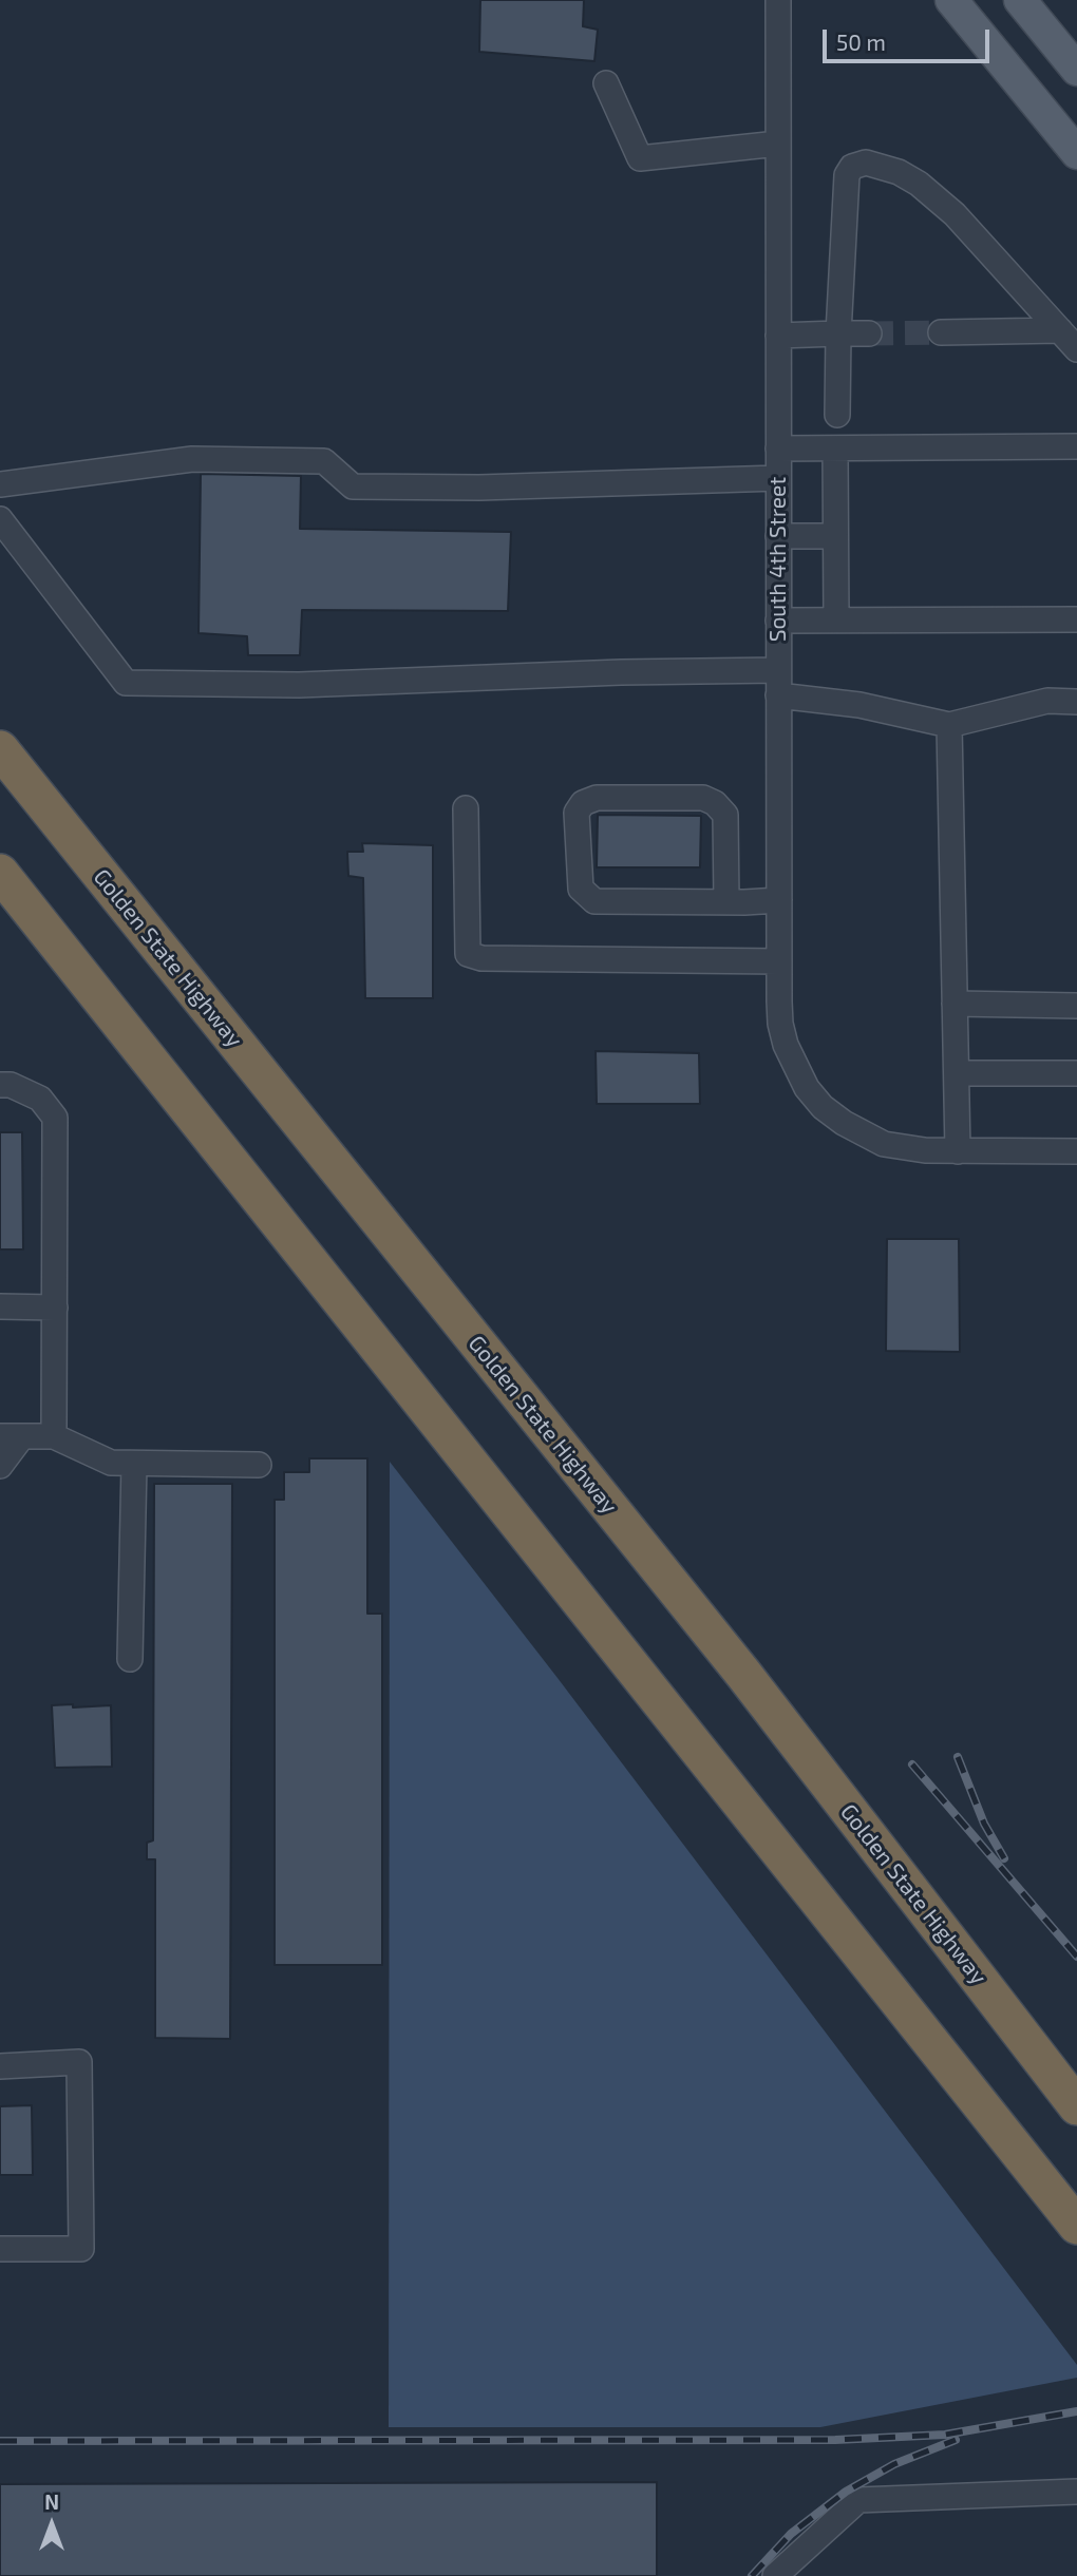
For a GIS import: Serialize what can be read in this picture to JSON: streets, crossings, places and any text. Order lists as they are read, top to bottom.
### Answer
{
  "streets": {
    "highway": ["Golden State Highway"],
    "street": ["South 4th Street"]
  },
  "scale_bar": "50 m",
  "north": "top"
}
